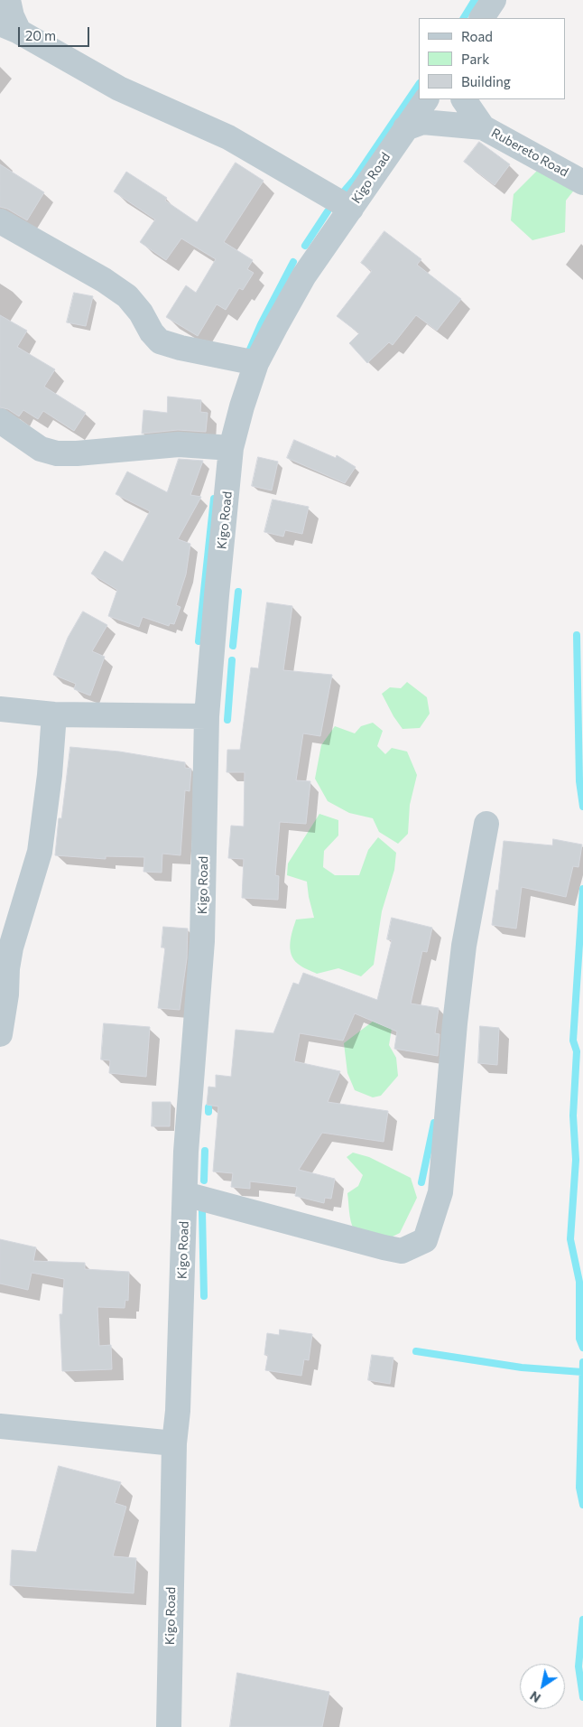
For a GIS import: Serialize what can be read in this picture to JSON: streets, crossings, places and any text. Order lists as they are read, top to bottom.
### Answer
{
  "streets": {
    "street": ["Rubereto Road", "Kigo Road"]
  },
  "legend": ["Road", "Park", "Building"],
  "scale_bar": "20 m",
  "north": "bottom left"
}
